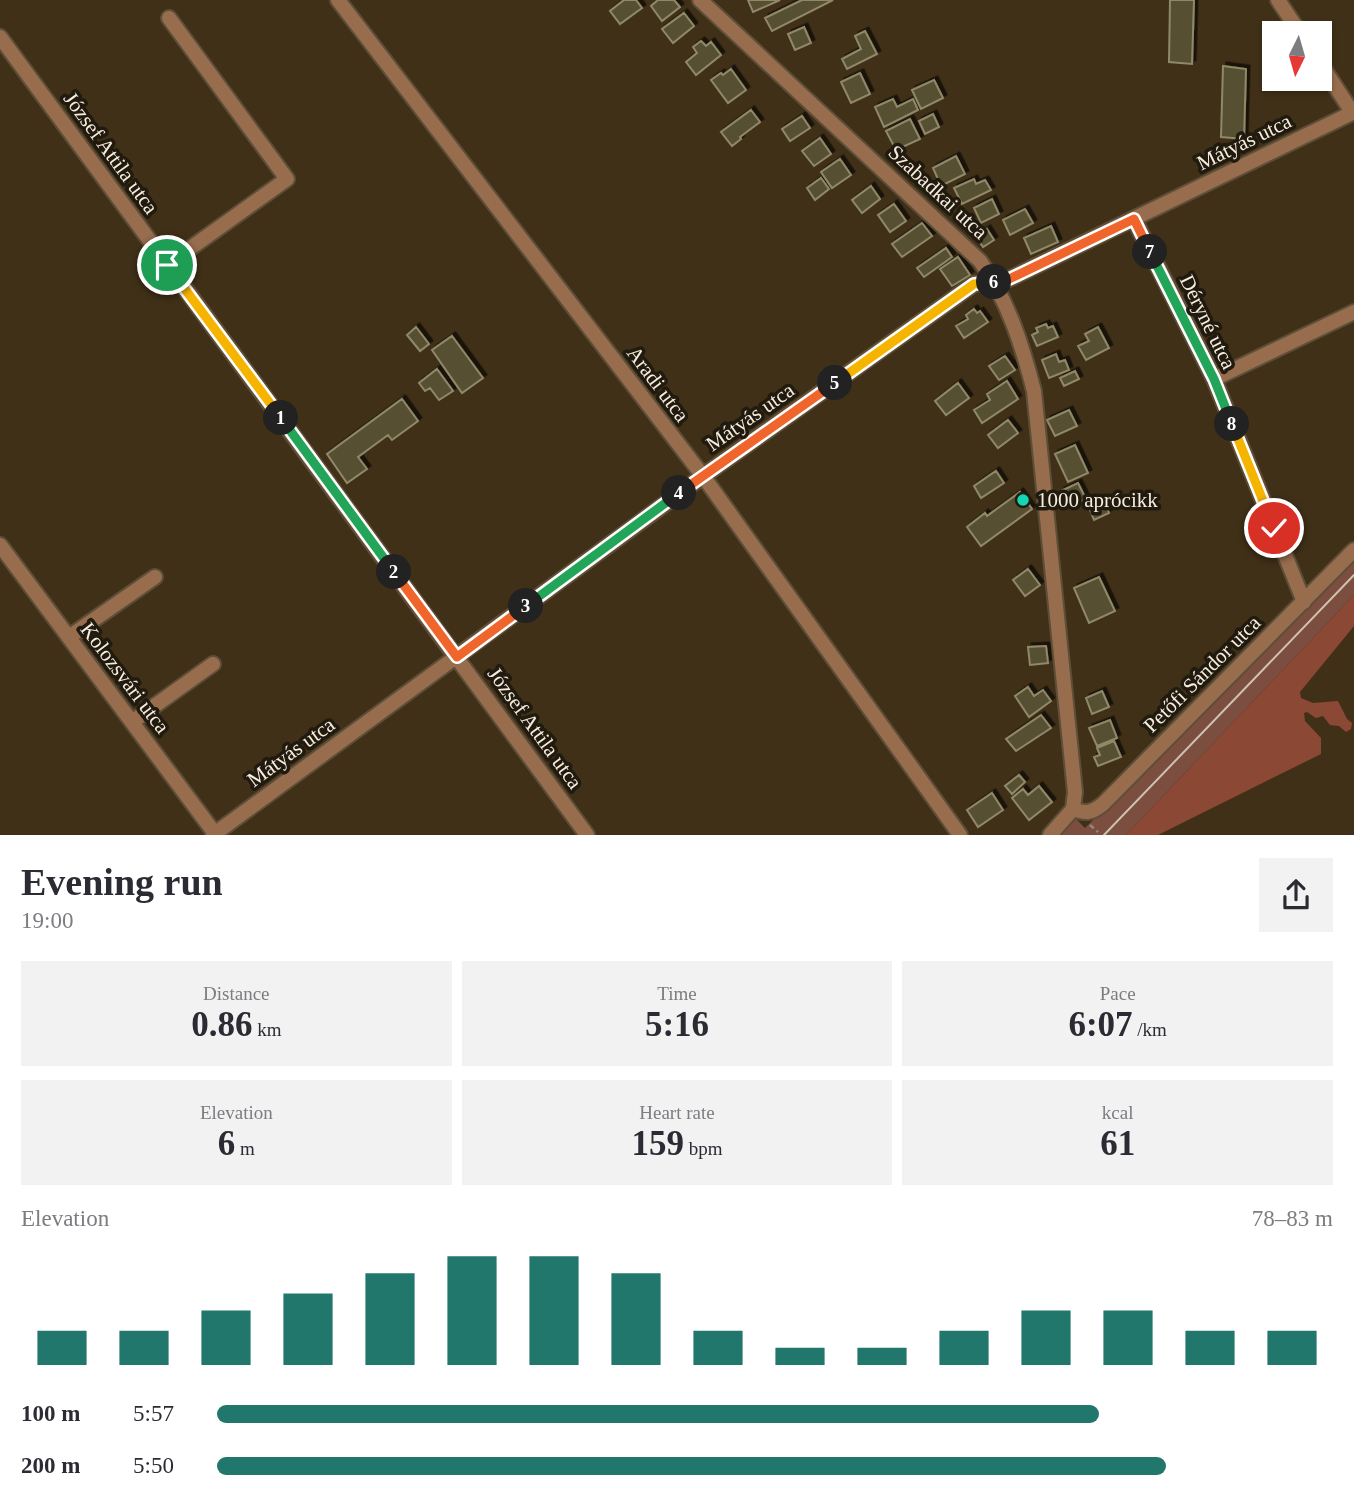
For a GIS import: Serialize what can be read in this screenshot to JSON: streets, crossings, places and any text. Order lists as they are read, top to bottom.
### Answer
{
  "streets": {
    "street": [
      "Mátyás utca",
      "József Attila utca",
      "Szabadkai utca",
      "Déryné utca",
      "Aradi utca",
      "Petőfi Sándor utca",
      "Kolozsvári utca"
    ]
  },
  "crossings": [
    ["Mátyás utca", "József Attila utca"],
    ["Mátyás utca", "Szabadkai utca"],
    ["Mátyás utca", "Déryné utca"],
    ["Mátyás utca", "Aradi utca"],
    ["Mátyás utca", "Kolozsvári utca"],
    ["Szabadkai utca", "Petőfi Sándor utca"],
    ["Déryné utca", "Petőfi Sándor utca"]
  ],
  "places": ["1000 aprócikk"],
  "north": "bottom",
  "page": {
    "pins": [
      "7",
      "6",
      "5",
      "1",
      "8",
      "4",
      "2",
      "3"
    ],
    "heading": ["Evening run", "19:00"],
    "stats": [
      ["Distance", "0.86 km"],
      ["Time", "5:16"],
      ["Pace", "6:07 /km"],
      ["Elevation", "6 m"],
      ["Heart rate", "159 bpm"],
      ["kcal", "61"]
    ],
    "chart": ["Elevation", "78–83 m"],
    "list": [
      {
        "name": "100 m",
        "note": "5:57"
      },
      {
        "name": "200 m",
        "note": "5:50"
      }
    ]
  }
}
